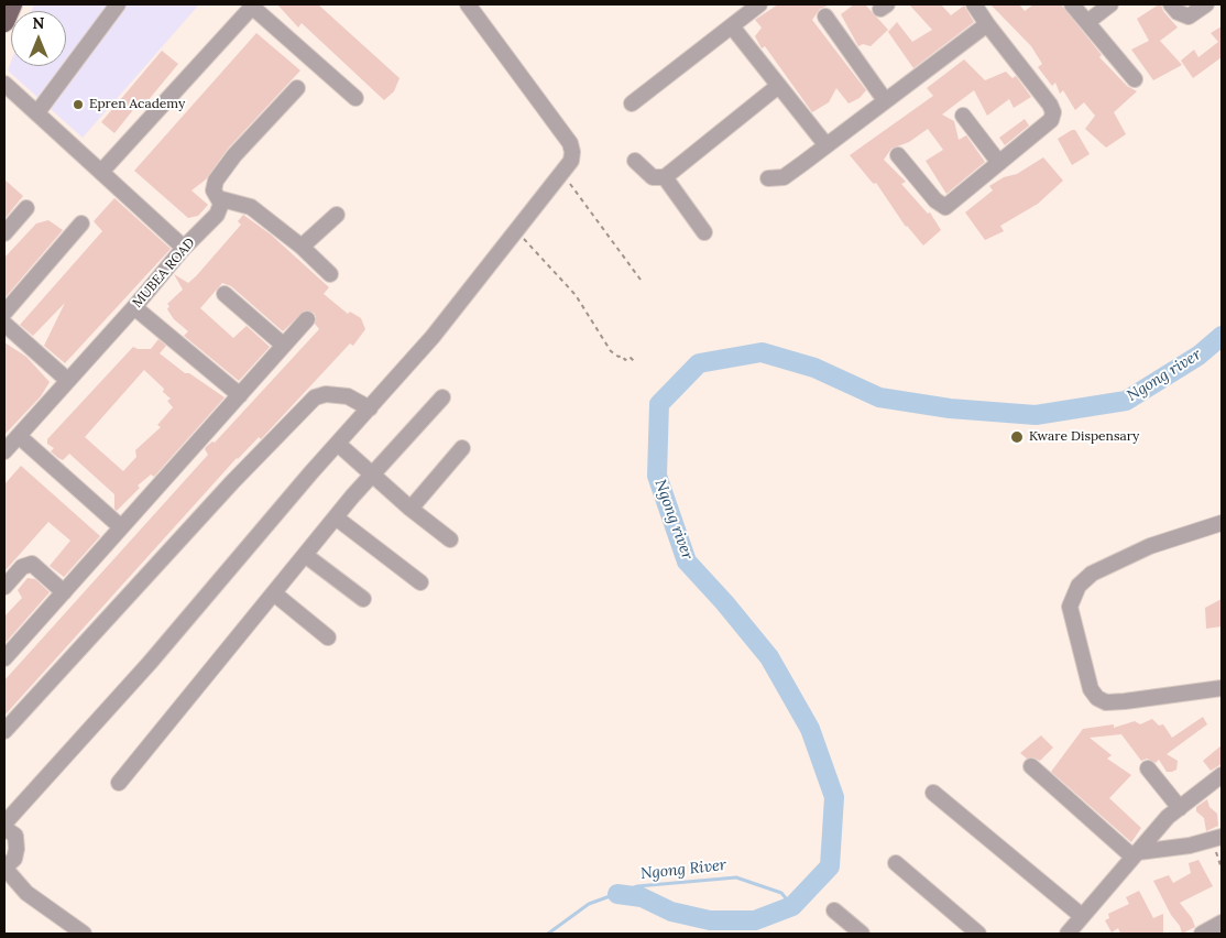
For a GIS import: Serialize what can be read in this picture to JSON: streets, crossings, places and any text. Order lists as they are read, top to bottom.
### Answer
{
  "streets": {
    "street": ["MUBEA ROAD"]
  },
  "water": ["Ngong river", "Ngong River"],
  "places": ["Epren Academy", "Kware Dispensary"],
  "north": "top"
}
